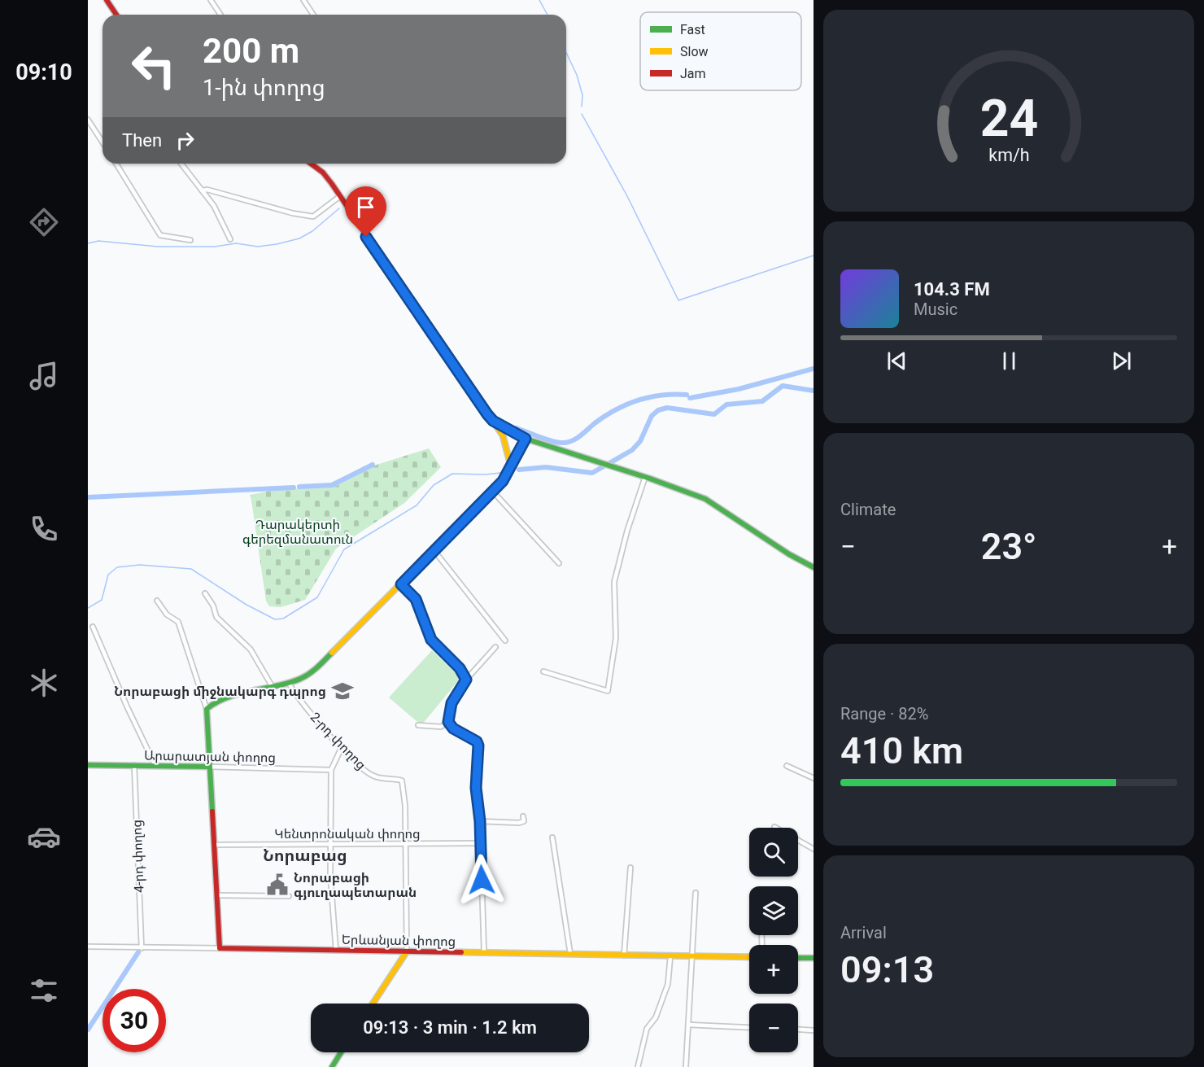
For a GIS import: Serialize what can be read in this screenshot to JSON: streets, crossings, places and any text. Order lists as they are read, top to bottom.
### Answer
{
  "streets": {
    "main road": ["Արարատյան փողոց", "Երևանյան փողոց"],
    "street": ["2-րդ փողոց", "Կենտրոնական փողոց", "4-րդ փողոց"]
  },
  "crossings": [
    ["2-րդ փողոց", "Կենտրոնական փողոց"],
    ["2-րդ փողոց", "Երևանյան փողոց"],
    ["Արարատյան փողոց", "4-րդ փողոց"]
  ],
  "districts": ["Նորաբաց"],
  "parks": ["Դարակերտի գերեզմանատուն"],
  "places": {
    "school or university": ["Նորաբացի միջնակարգ դպրոց"],
    "public building": ["Նորաբացի գյուղապետարան"]
  },
  "legend": ["Fast", "Slow", "Jam"],
  "page": {
    "tabs": "09:10",
    "turn": ["200 m", "1-ին փողոց"],
    "then": "Then",
    "song": ["104.3 FM", "Music"],
    "tile": [
      "Climate",
      ["Range · 82%", "410 km"],
      ["Arrival", "09:13"]
    ],
    "heat": ["−", "23°", "+"],
    "map_buttons": ["+", "−"],
    "limit": "30",
    "trip": "09:13 · 3 min · 1.2 km",
    "gauge": ["24", "km/h"]
  }
}
